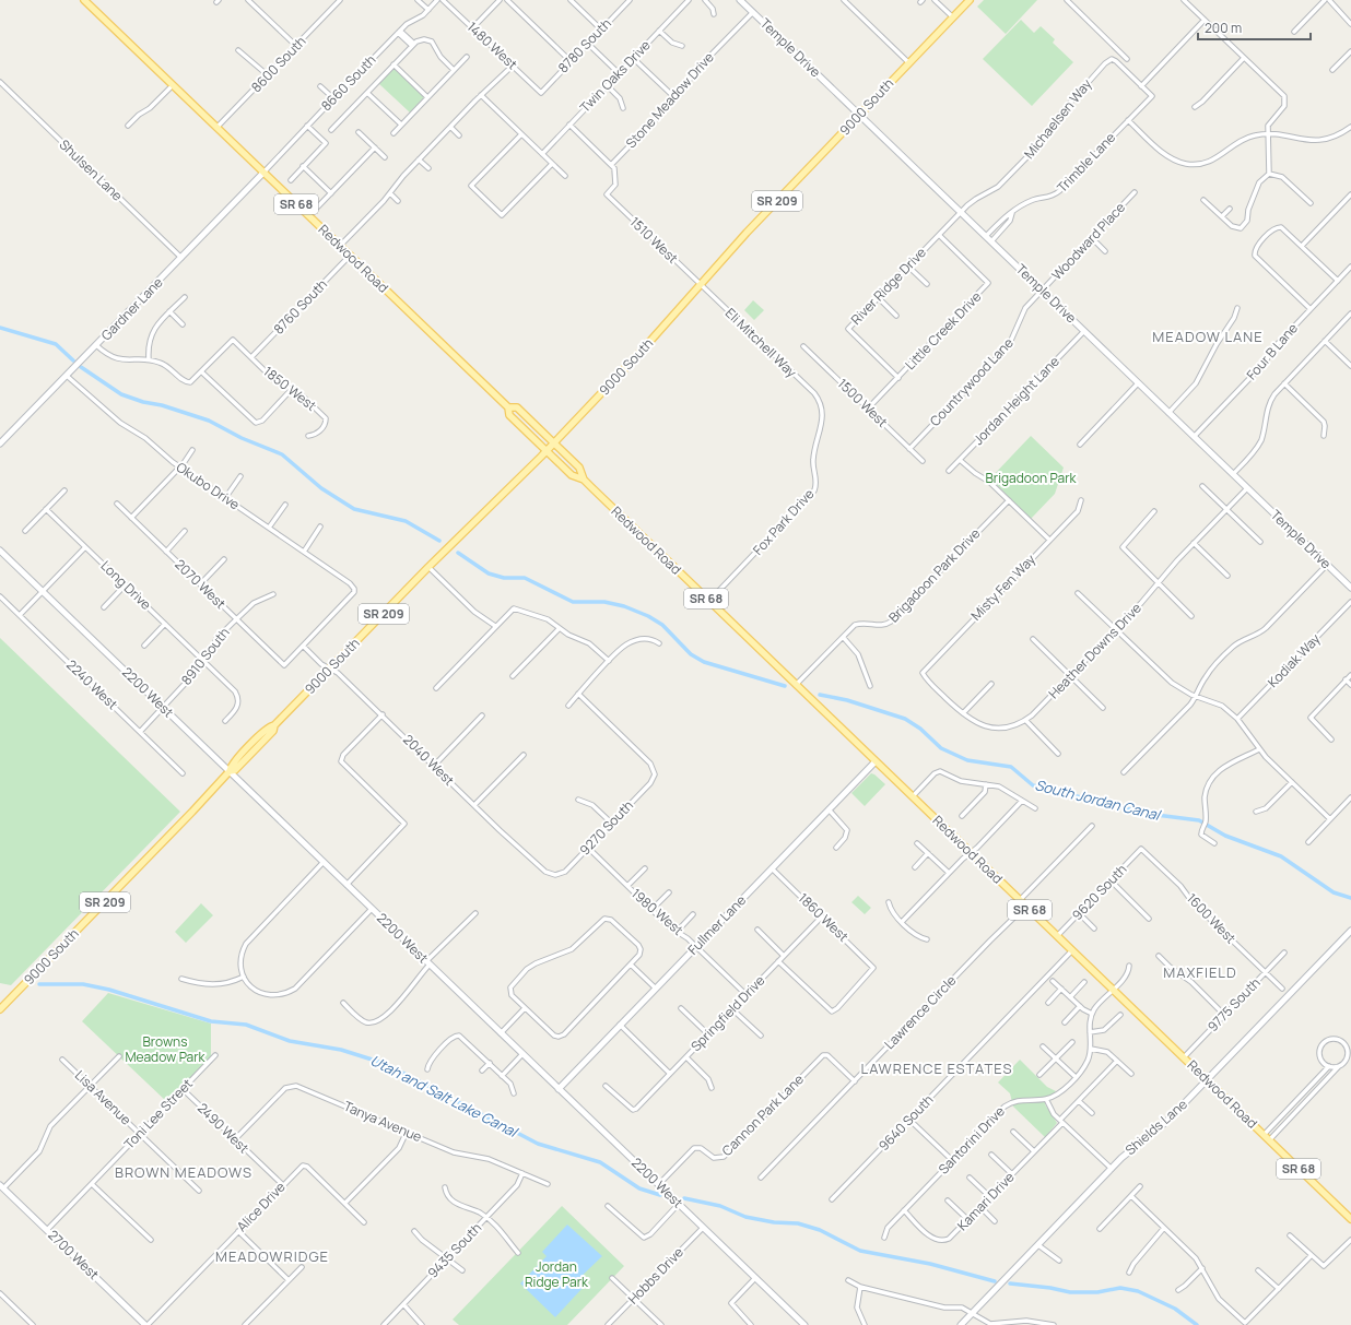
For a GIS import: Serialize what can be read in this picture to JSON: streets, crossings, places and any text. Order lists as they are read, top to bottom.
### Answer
{
  "streets": {
    "main road": [
      "9000 South",
      "SR 209",
      "SR 68",
      "Redwood Road"
    ],
    "street": [
      "1480 West",
      "8780 South",
      "Temple Drive",
      "8600 South",
      "Twin Oaks Drive",
      "8660 South",
      "Stone Meadow Drive",
      "Michaelsen Way",
      "Trimble Lane",
      "Shulsen Lane",
      "1510 West",
      "Woodward Place",
      "River Ridge Drive",
      "8760 South",
      "Gardner Lane",
      "Little Creek Drive",
      "Eli Mitchell Way",
      "Four B Lane",
      "Countrywood Lane",
      "1850 West",
      "Jordan Height Lane",
      "1500 West",
      "Okubo Drive",
      "Fox Park Drive",
      "Brigadoon Park Drive",
      "2070 West",
      "Long Drive",
      "Misty Fen Way",
      "Heather Downs Drive",
      "8910 South",
      "Kodiak Way",
      "2240 West",
      "2200 West",
      "2040 West",
      "9270 South",
      "9620 South",
      "1980 West",
      "1860 West",
      "1600 West",
      "Fullmer Lane",
      "9775 South",
      "Lawrence Circle",
      "Springfield Drive",
      "Lisa Avenue",
      "Toni Lee Street",
      "Cannon Park Lane",
      "Tanya Avenue",
      "9640 South",
      "Shields Lane",
      "2490 West",
      "Santorini Drive",
      "Kamari Drive",
      "Alice Drive",
      "9435 South",
      "2700 West",
      "Hobbs Drive"
    ]
  },
  "crossings": [
    ["1480 West", "8780 South"],
    ["Temple Drive", "Stone Meadow Drive"],
    ["Temple Drive", "9000 South"],
    ["Temple Drive", "Michaelsen Way"],
    ["Temple Drive", "Trimble Lane"],
    ["Temple Drive", "Woodward Place"],
    ["Temple Drive", "River Ridge Drive"],
    ["Temple Drive", "Four B Lane"],
    ["Temple Drive", "Countrywood Lane"],
    ["Temple Drive", "Jordan Height Lane"],
    ["Temple Drive", "Heather Downs Drive"],
    ["8600 South", "Redwood Road"],
    ["8660 South", "Redwood Road"],
    ["8660 South", "Gardner Lane"],
    ["Stone Meadow Drive", "1510 West"],
    ["9000 South", "1510 West"],
    ["9000 South", "Redwood Road"],
    ["9000 South", "Eli Mitchell Way"],
    ["9000 South", "2200 West"],
    ["9000 South", "2040 West"],
    ["Michaelsen Way", "Trimble Lane"],
    ["Michaelsen Way", "River Ridge Drive"],
    ["Shulsen Lane", "Gardner Lane"],
    ["1510 West", "Eli Mitchell Way"],
    ["Woodward Place", "Countrywood Lane"],
    ["Redwood Road", "8760 South"],
    ["Redwood Road", "Gardner Lane"],
    ["Redwood Road", "Fox Park Drive"],
    ["Redwood Road", "Brigadoon Park Drive"],
    ["Redwood Road", "9620 South"],
    ["Redwood Road", "Fullmer Lane"],
    ["Redwood Road", "9775 South"],
    ["Redwood Road", "Lawrence Circle"],
    ["Redwood Road", "9640 South"],
    ["Redwood Road", "Shields Lane"],
    ["River Ridge Drive", "Little Creek Drive"],
    ["8760 South", "1850 West"],
    ["Gardner Lane", "Okubo Drive"],
    ["Little Creek Drive", "1500 West"],
    ["Eli Mitchell Way", "Fox Park Drive"],
    ["Countrywood Lane", "1500 West"],
    ["Okubo Drive", "2070 West"],
    ["Okubo Drive", "2040 West"],
    ["2070 West", "8910 South"],
    ["2070 West", "2040 West"],
    ["Long Drive", "8910 South"],
    ["Misty Fen Way", "Heather Downs Drive"],
    ["8910 South", "2240 West"],
    ["8910 South", "2200 West"],
    ["2200 West", "Fullmer Lane"],
    ["2200 West", "Cannon Park Lane"],
    ["2200 West", "Hobbs Drive"],
    ["2040 West", "9270 South"],
    ["9270 South", "1980 West"],
    ["9620 South", "1600 West"],
    ["1980 West", "Fullmer Lane"],
    ["1980 West", "Springfield Drive"],
    ["1860 West", "Fullmer Lane"],
    ["1860 West", "Springfield Drive"],
    ["1600 West", "9775 South"],
    ["Lawrence Circle", "Cannon Park Lane"],
    ["Lisa Avenue", "Toni Lee Street"],
    ["Toni Lee Street", "2490 West"],
    ["Toni Lee Street", "2700 West"],
    ["Tanya Avenue", "2490 West"],
    ["Tanya Avenue", "9435 South"],
    ["2490 West", "Alice Drive"],
    ["Santorini Drive", "Kamari Drive"],
    ["Alice Drive", "2700 West"]
  ],
  "districts": [
    "MEADOW LANE",
    "MAXFIELD",
    "LAWRENCE ESTATES",
    "BROWN MEADOWS",
    "MEADOWRIDGE"
  ],
  "water": ["South Jordan Canal", "Utah and Salt Lake Canal"],
  "parks": ["Brigadoon Park", "Browns Meadow Park", "Jordan Ridge Park"],
  "scale_bar": "200 m"
}
